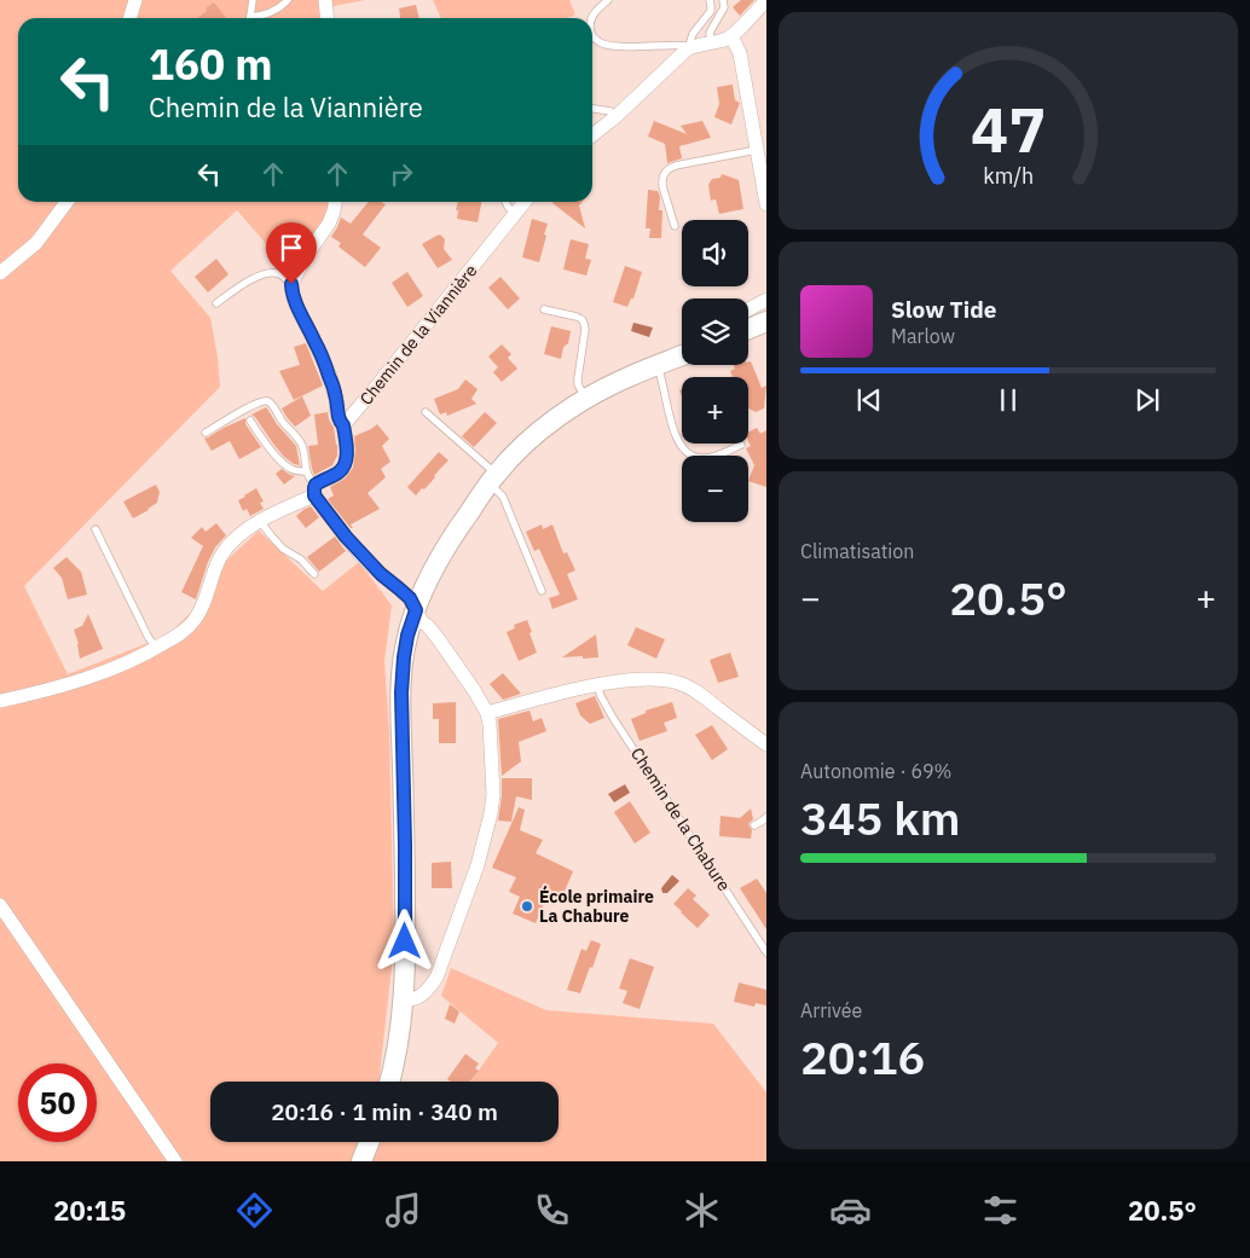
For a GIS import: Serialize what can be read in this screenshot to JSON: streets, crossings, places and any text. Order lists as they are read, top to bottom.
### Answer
{
  "streets": {
    "street": ["Chemin de la Viannière"],
    "lane": ["Chemin de la Chabure"]
  },
  "places": ["École primaire La Chabure"],
  "page": {
    "turn": ["160 m", "Chemin de la Viannière"],
    "map_buttons": ["+", "−"],
    "song": ["Slow Tide", "Marlow"],
    "tile": [
      "Climatisation",
      ["Autonomie · 69%", "345 km"],
      ["Arrivée", "20:16"]
    ],
    "heat": ["−", "20.5°", "+"],
    "limit": "50",
    "trip": "20:16 · 1 min · 340 m",
    "tabs": ["20:15", "20.5°"],
    "gauge": ["47", "km/h"]
  }
}
